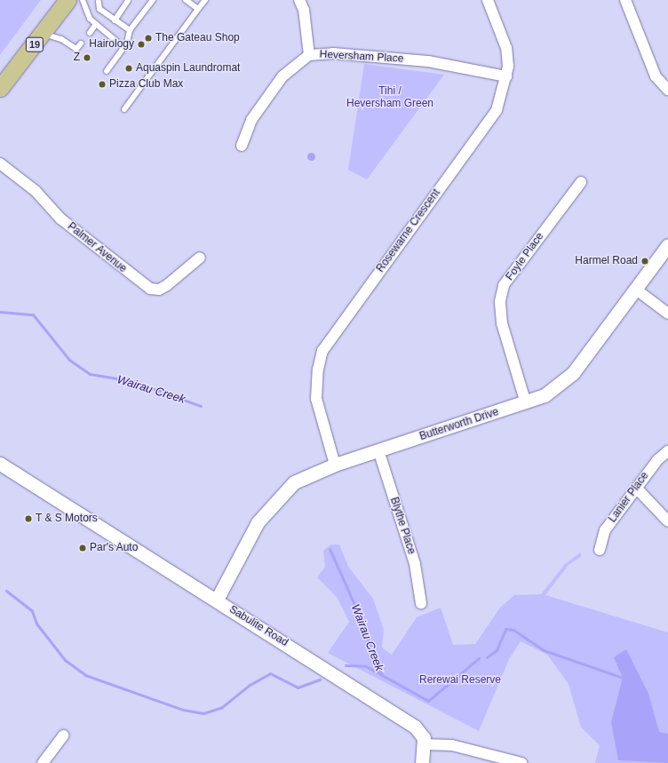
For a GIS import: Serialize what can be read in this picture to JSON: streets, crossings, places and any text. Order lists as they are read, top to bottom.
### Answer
{
  "streets": {
    "main road": ["19"],
    "street": [
      "Heversham Place",
      "Rosewarne Crescent",
      "Palmer Avenue",
      "Foyle Place",
      "Butterworth Drive",
      "Lanier Place",
      "Blythe Place",
      "Sabulite Road"
    ]
  },
  "crossings": [
    ["Heversham Place", "Rosewarne Crescent"],
    ["Rosewarne Crescent", "Butterworth Drive"],
    ["Foyle Place", "Butterworth Drive"],
    ["Butterworth Drive", "Blythe Place"],
    ["Butterworth Drive", "Sabulite Road"]
  ],
  "water": ["Wairau Creek"],
  "parks": ["Tihi / Heversham Green", "Rerewai Reserve"],
  "places": [
    "The Gateau Shop",
    "Hairology",
    "Z",
    "Aquaspin Laundromat",
    "Pizza Club Max",
    "Harmel Road",
    "T & S Motors",
    "Par's Auto"
  ]
}
